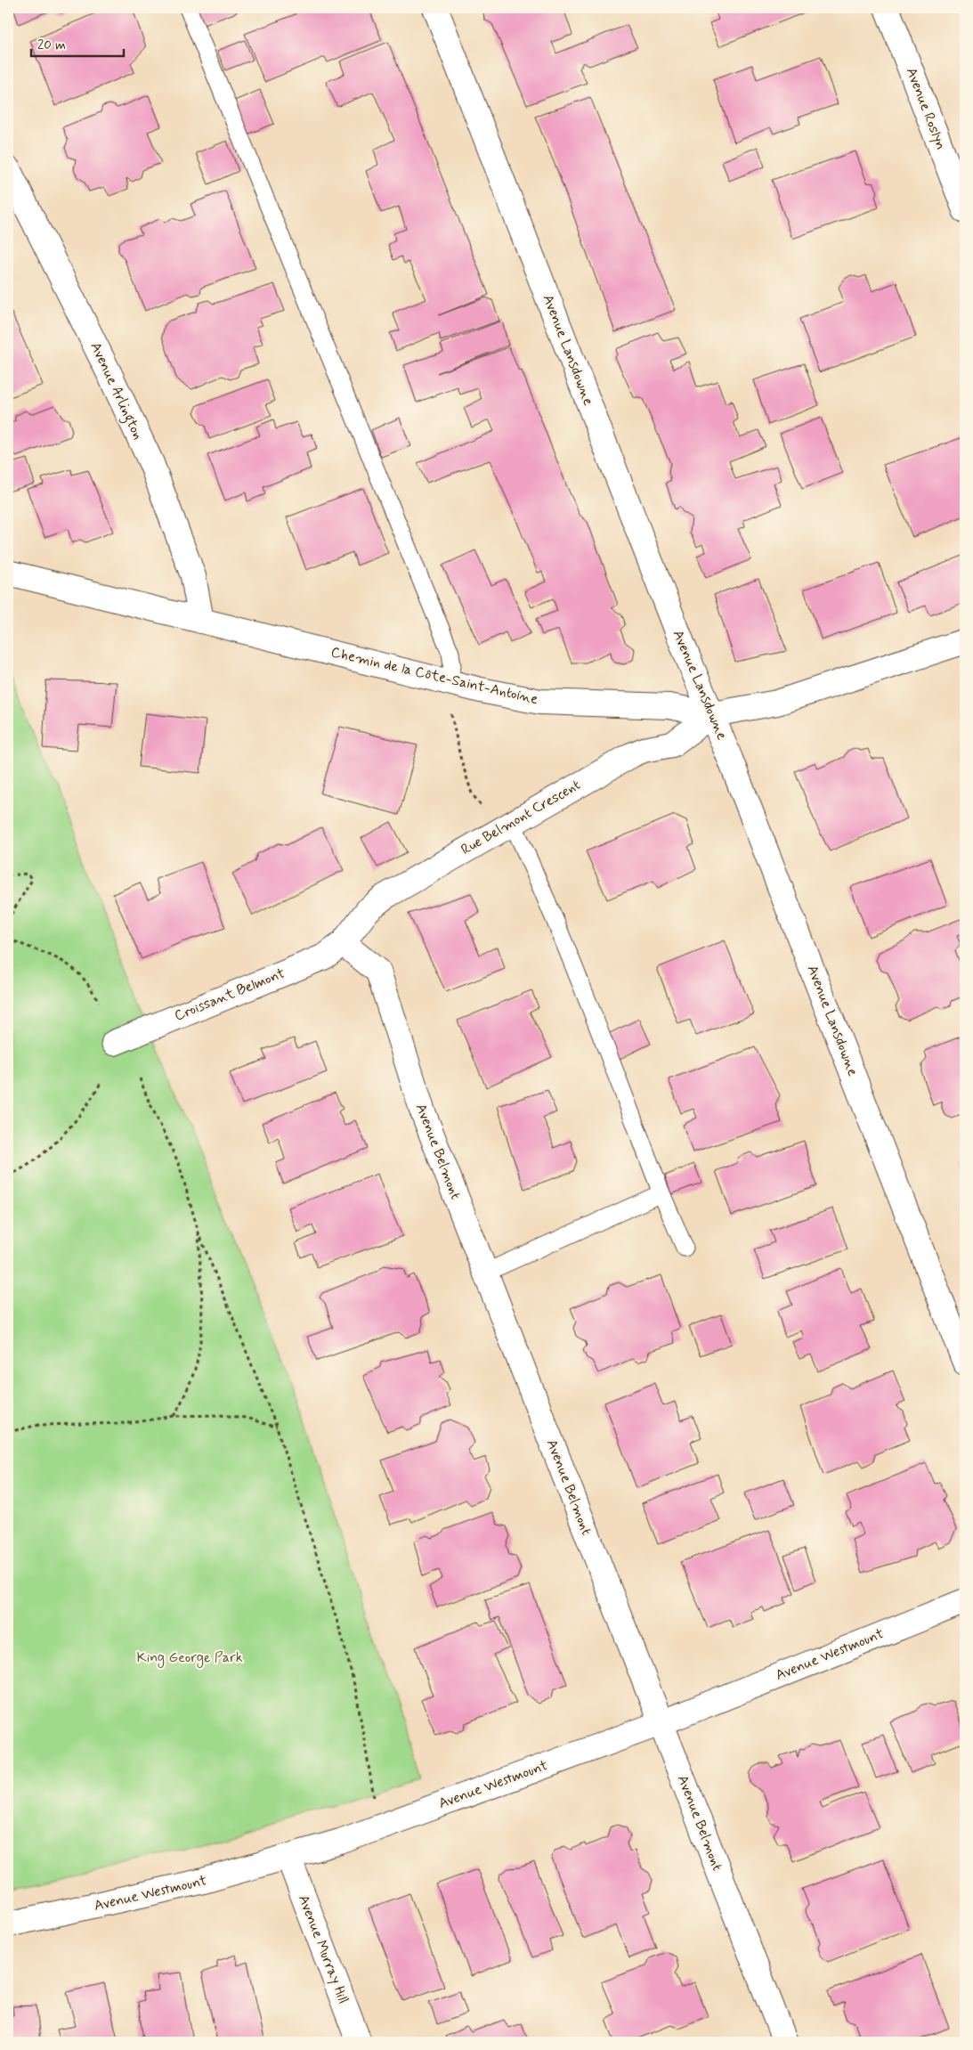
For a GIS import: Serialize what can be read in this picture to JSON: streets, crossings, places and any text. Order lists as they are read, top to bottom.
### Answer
{
  "streets": {
    "street": [
      "Avenue Roslyn",
      "Avenue Lansdowne",
      "Avenue Arlington",
      "Chemin de la Côte-Saint-Antoine",
      "Rue Belmont Crescent",
      "Croissant Belmont",
      "Avenue Belmont",
      "Avenue Westmount",
      "Avenue Murray Hill"
    ]
  },
  "crossings": [
    ["Avenue Lansdowne", "Chemin de la Côte-Saint-Antoine"],
    ["Avenue Lansdowne", "Rue Belmont Crescent"],
    ["Avenue Arlington", "Chemin de la Côte-Saint-Antoine"],
    ["Chemin de la Côte-Saint-Antoine", "Rue Belmont Crescent"],
    ["Rue Belmont Crescent", "Croissant Belmont"],
    ["Rue Belmont Crescent", "Avenue Belmont"],
    ["Croissant Belmont", "Avenue Belmont"],
    ["Avenue Belmont", "Avenue Westmount"],
    ["Avenue Westmount", "Avenue Murray Hill"]
  ],
  "parks": ["King George Park"],
  "scale_bar": "20 m"
}
